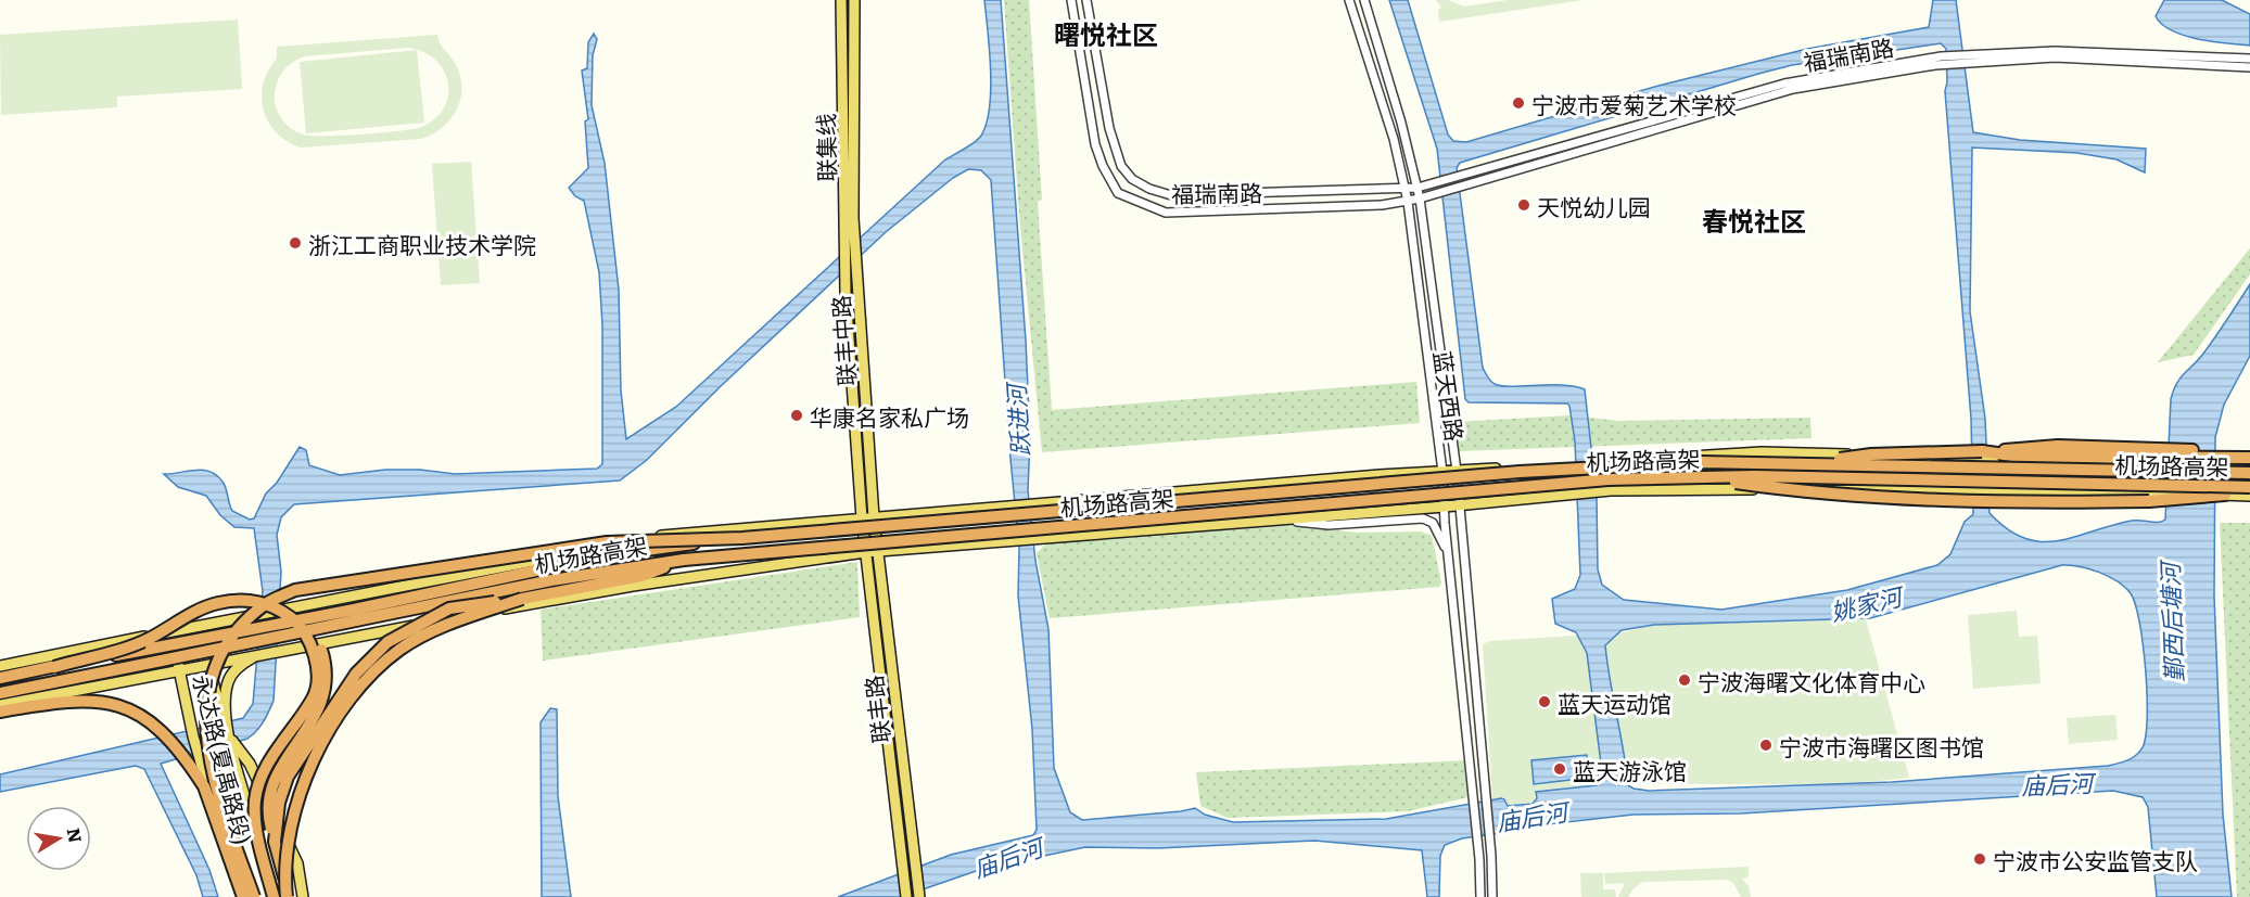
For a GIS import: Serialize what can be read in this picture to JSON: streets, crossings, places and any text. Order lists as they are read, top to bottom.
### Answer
{
  "streets": {
    "highway": ["机场路高架"],
    "main road": [
      "联集线",
      "联丰中路",
      "联丰路",
      "永达路(夏禹路段)"
    ],
    "street": ["福瑞南路", "蓝天西路"]
  },
  "crossings": [
    ["福瑞南路", "蓝天西路"],
    ["联集线", "联丰中路"],
    ["联丰中路", "联丰路"]
  ],
  "districts": ["曙悦社区", "春悦社区"],
  "water": [
    "跃进河",
    "姚家河",
    "鄞西后塘河",
    "庙后河"
  ],
  "places": [
    "宁波市爱菊艺术学校",
    "天悦幼儿园",
    "浙江工商职业技术学院",
    "华康名家私广场",
    "宁波海曙文化体育中心",
    "蓝天运动馆",
    "宁波市海曙区图书馆",
    "蓝天游泳馆",
    "宁波市公安监管支队"
  ],
  "north": "right"
}
